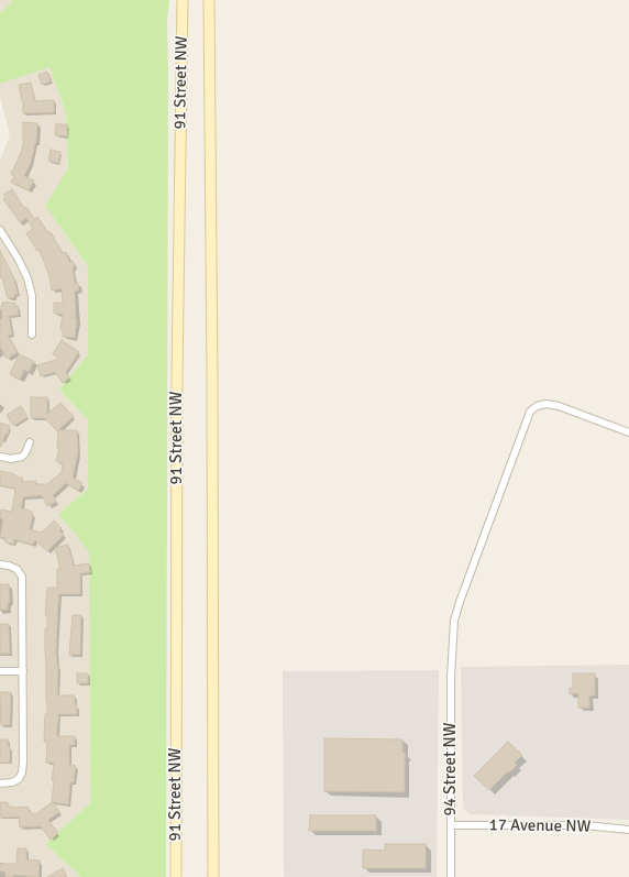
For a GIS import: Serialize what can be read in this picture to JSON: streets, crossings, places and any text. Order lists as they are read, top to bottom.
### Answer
{
  "streets": {
    "main road": ["91 Street NW"],
    "street": ["94 Street NW", "17 Avenue NW"]
  },
  "crossings": [
    ["94 Street NW", "17 Avenue NW"]
  ]
}
